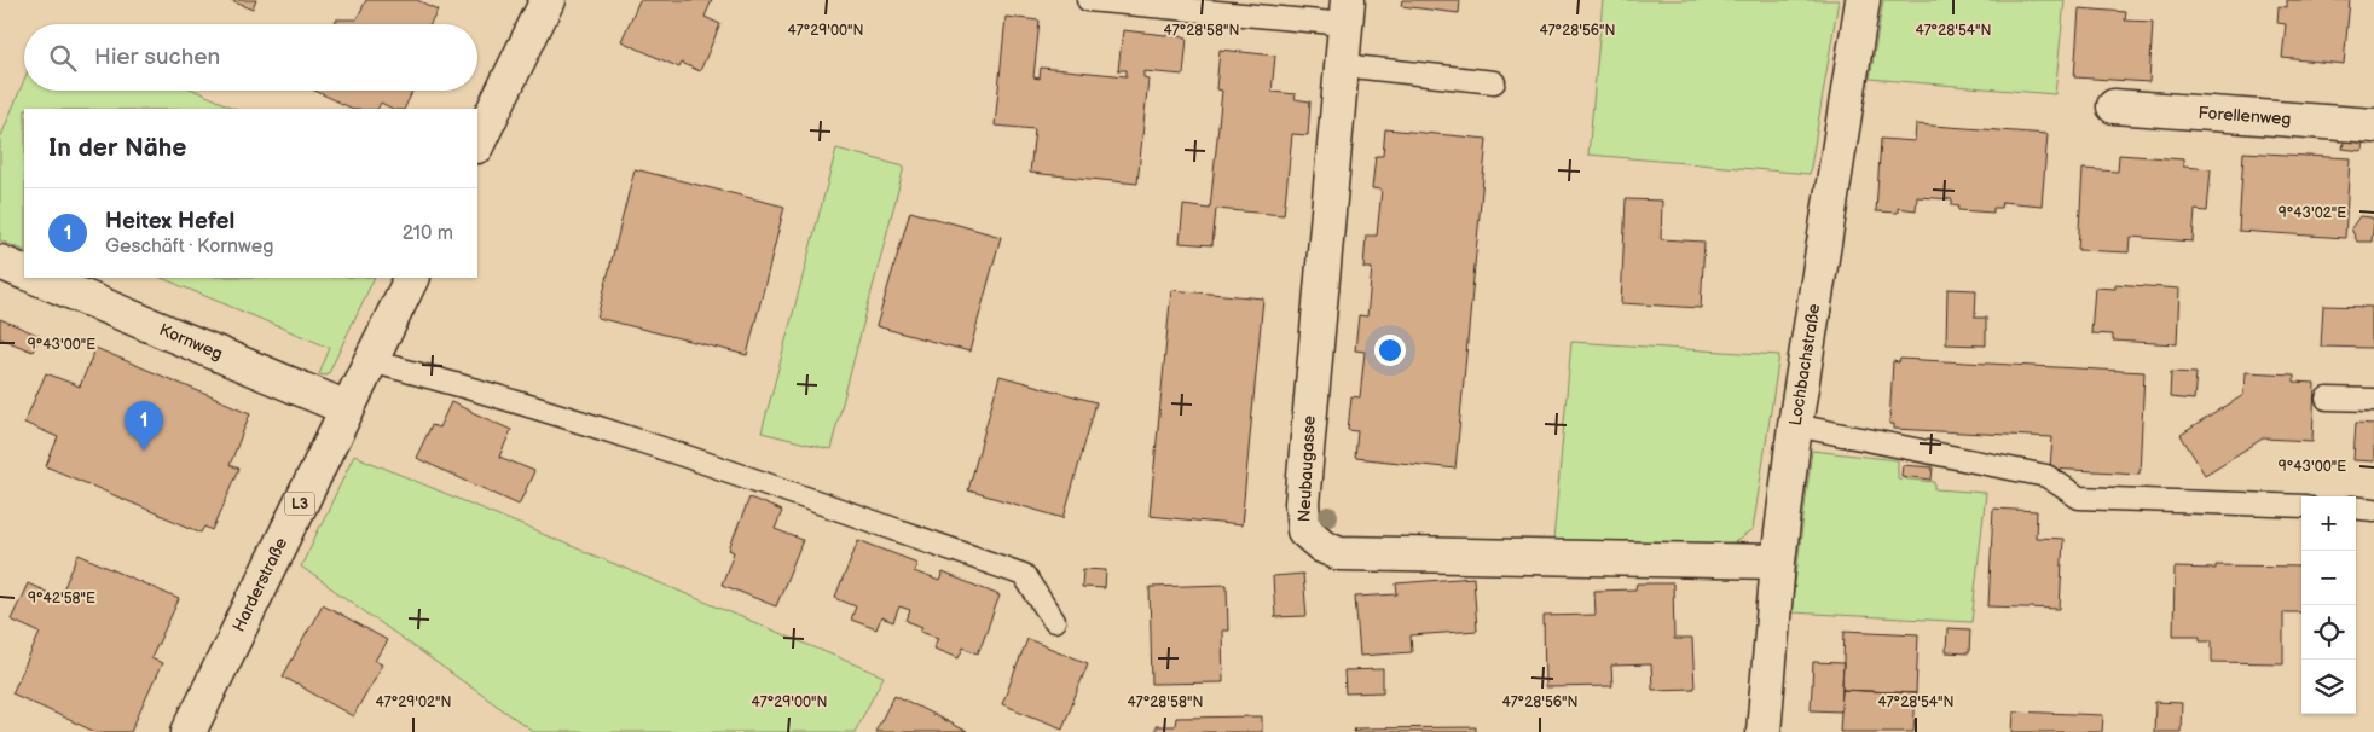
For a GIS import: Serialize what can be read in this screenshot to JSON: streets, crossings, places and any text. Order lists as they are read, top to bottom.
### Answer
{
  "streets": {
    "street": [
      "Forellenweg",
      "Kornweg",
      "Lochbachstraße",
      "Neubaugasse",
      "L3",
      "Harderstraße"
    ]
  },
  "crossings": [
    ["Kornweg", "Harderstraße"],
    ["Lochbachstraße", "Neubaugasse"]
  ],
  "page": {
    "search": "Hier suchen",
    "heading": "In der Nähe",
    "list": [
      {
        "mark": "1",
        "name": "Heitex Hefel",
        "note": "Geschäft · Kornweg",
        "value": "210 m"
      }
    ],
    "pins": "1",
    "map_buttons": ["+", "−"]
  },
  "coordinates": [
    "47°29'00\"N",
    "47°28'58\"N",
    "47°28'56\"N",
    "47°28'54\"N",
    "9°43'02\"E",
    "9°43'00\"E",
    "9°42'58\"E",
    "47°29'02\"N"
  ]
}
